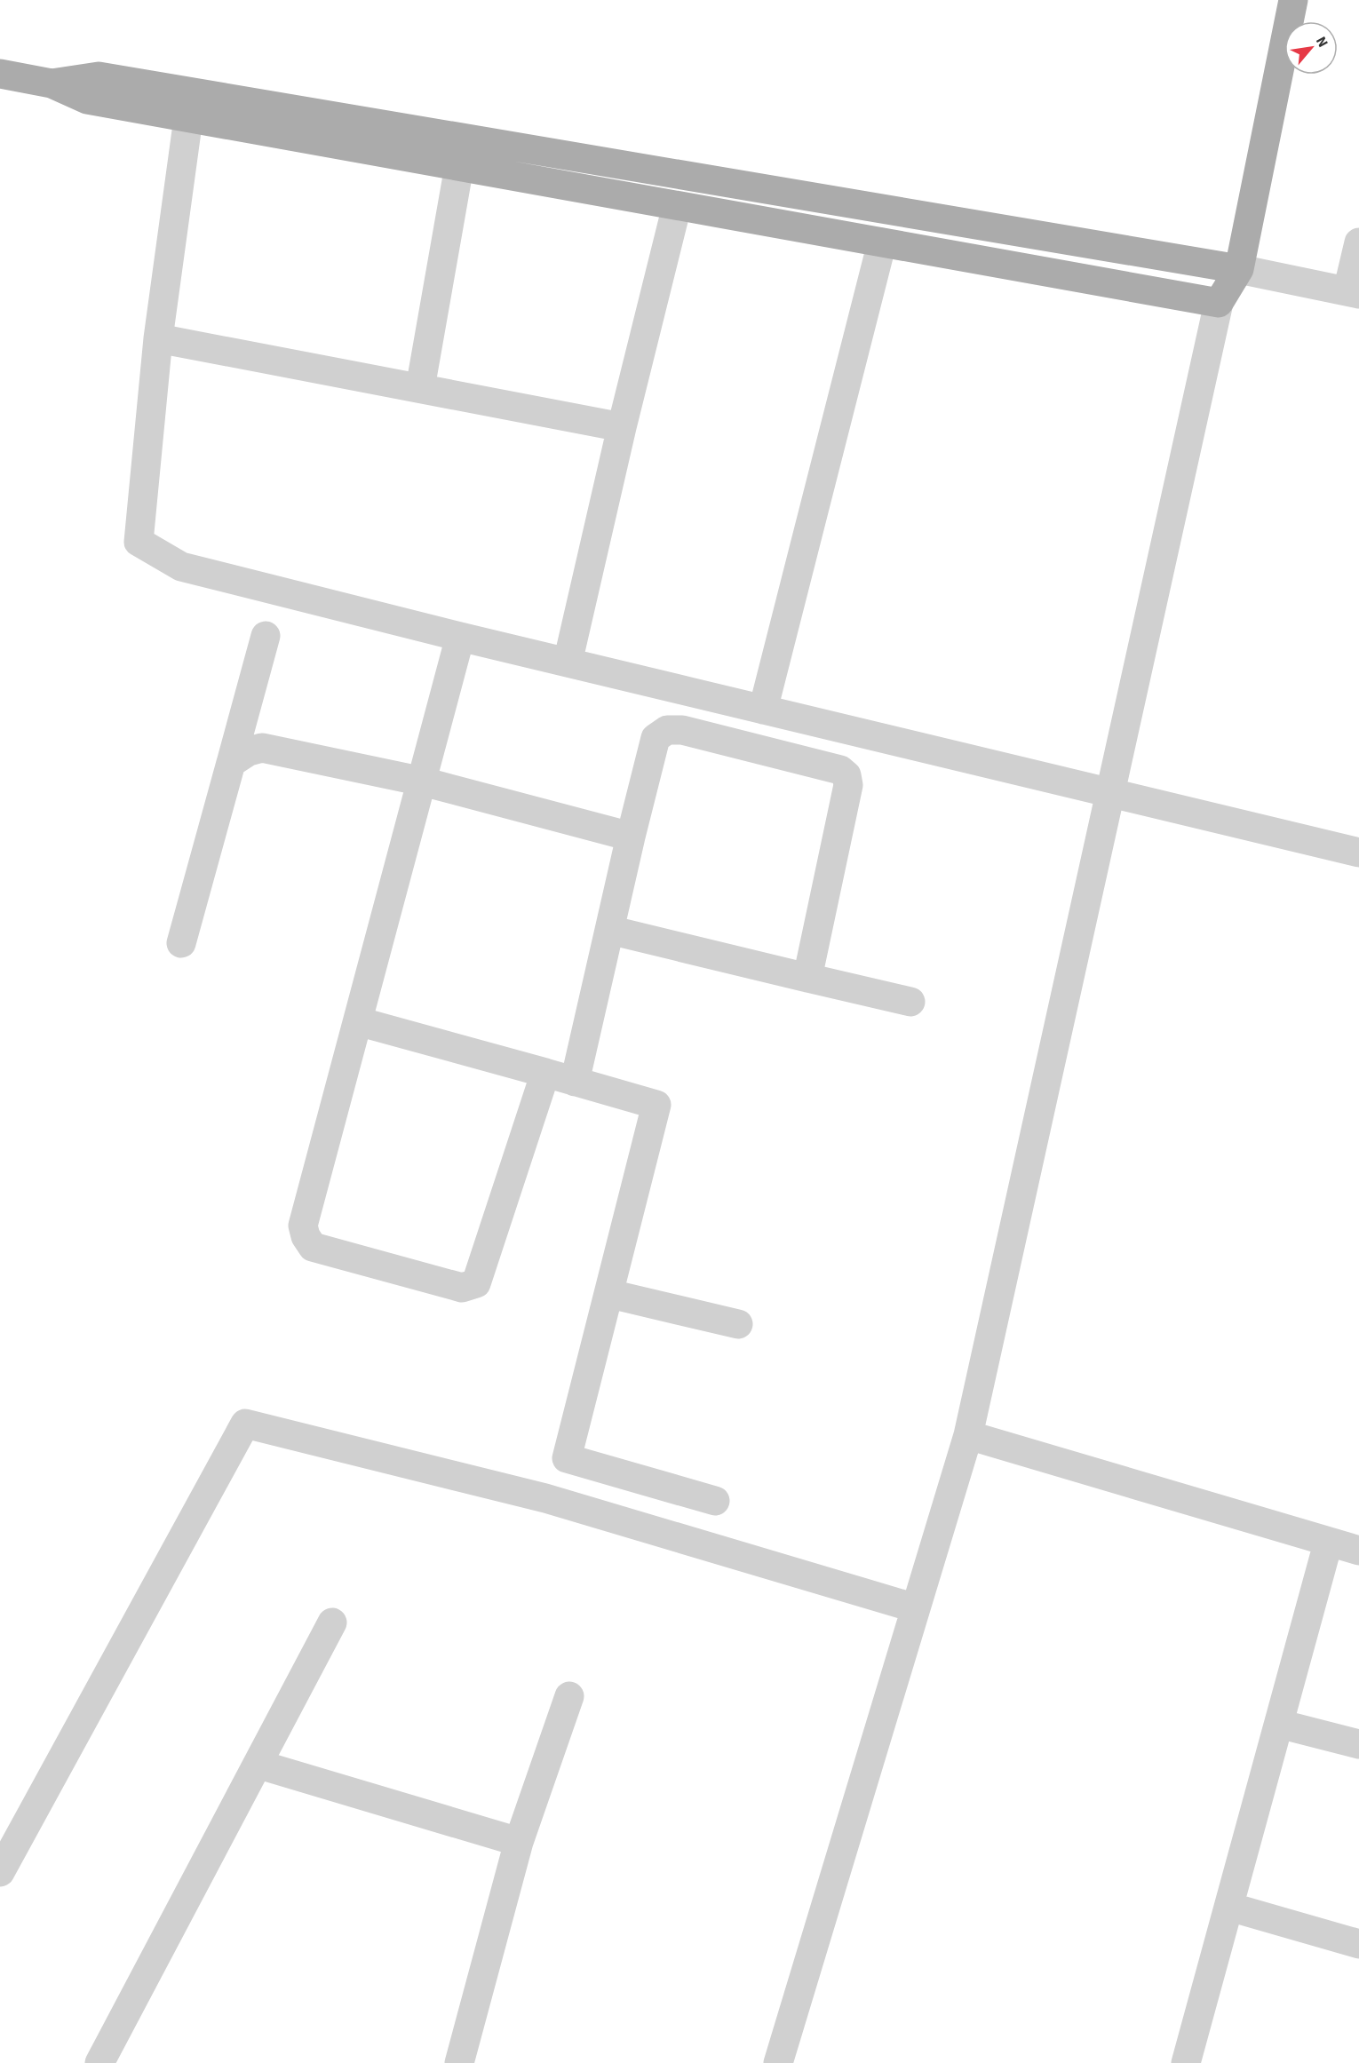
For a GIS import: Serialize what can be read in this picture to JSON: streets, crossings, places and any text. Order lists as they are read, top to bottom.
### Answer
{
  "north": "top right"
}
